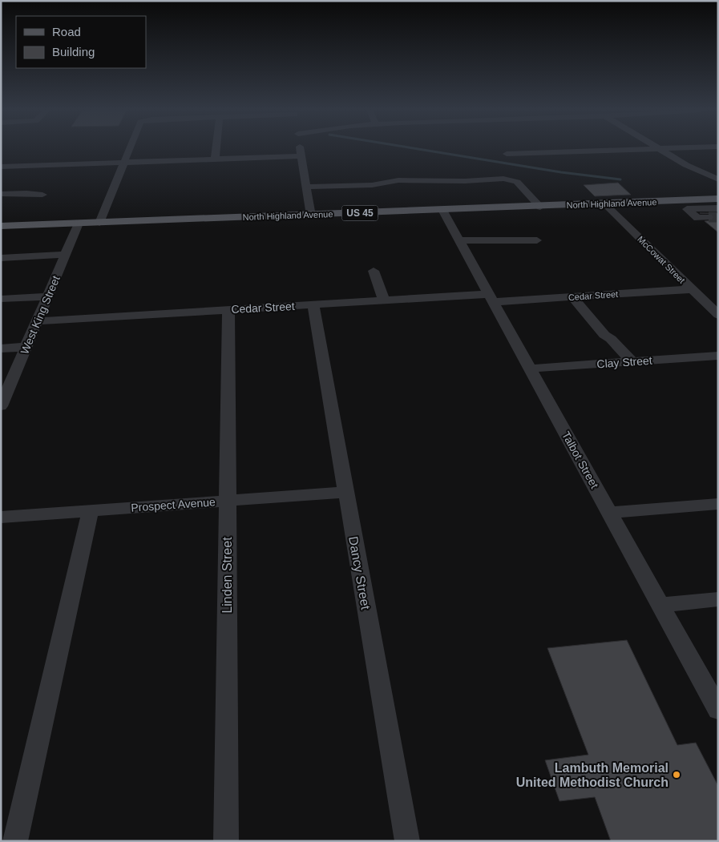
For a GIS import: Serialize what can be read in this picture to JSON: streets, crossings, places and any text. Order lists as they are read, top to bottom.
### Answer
{
  "streets": {
    "main road": ["North Highland Avenue", "US 45"],
    "street": [
      "McCowat Street",
      "Cedar Street",
      "West King Street",
      "Clay Street",
      "Talbot Street",
      "Prospect Avenue",
      "Dancy Street",
      "Linden Street"
    ]
  },
  "crossings": [
    ["North Highland Avenue", "McCowat Street"],
    ["North Highland Avenue", "West King Street"],
    ["North Highland Avenue", "Talbot Street"],
    ["McCowat Street", "Cedar Street"],
    ["Cedar Street", "West King Street"],
    ["Cedar Street", "Talbot Street"],
    ["Cedar Street", "Dancy Street"],
    ["Cedar Street", "Linden Street"],
    ["Clay Street", "Talbot Street"],
    ["Prospect Avenue", "Dancy Street"],
    ["Prospect Avenue", "Linden Street"]
  ],
  "places": ["Lambuth Memorial United Methodist Church"],
  "legend": ["Road", "Building"]
}
